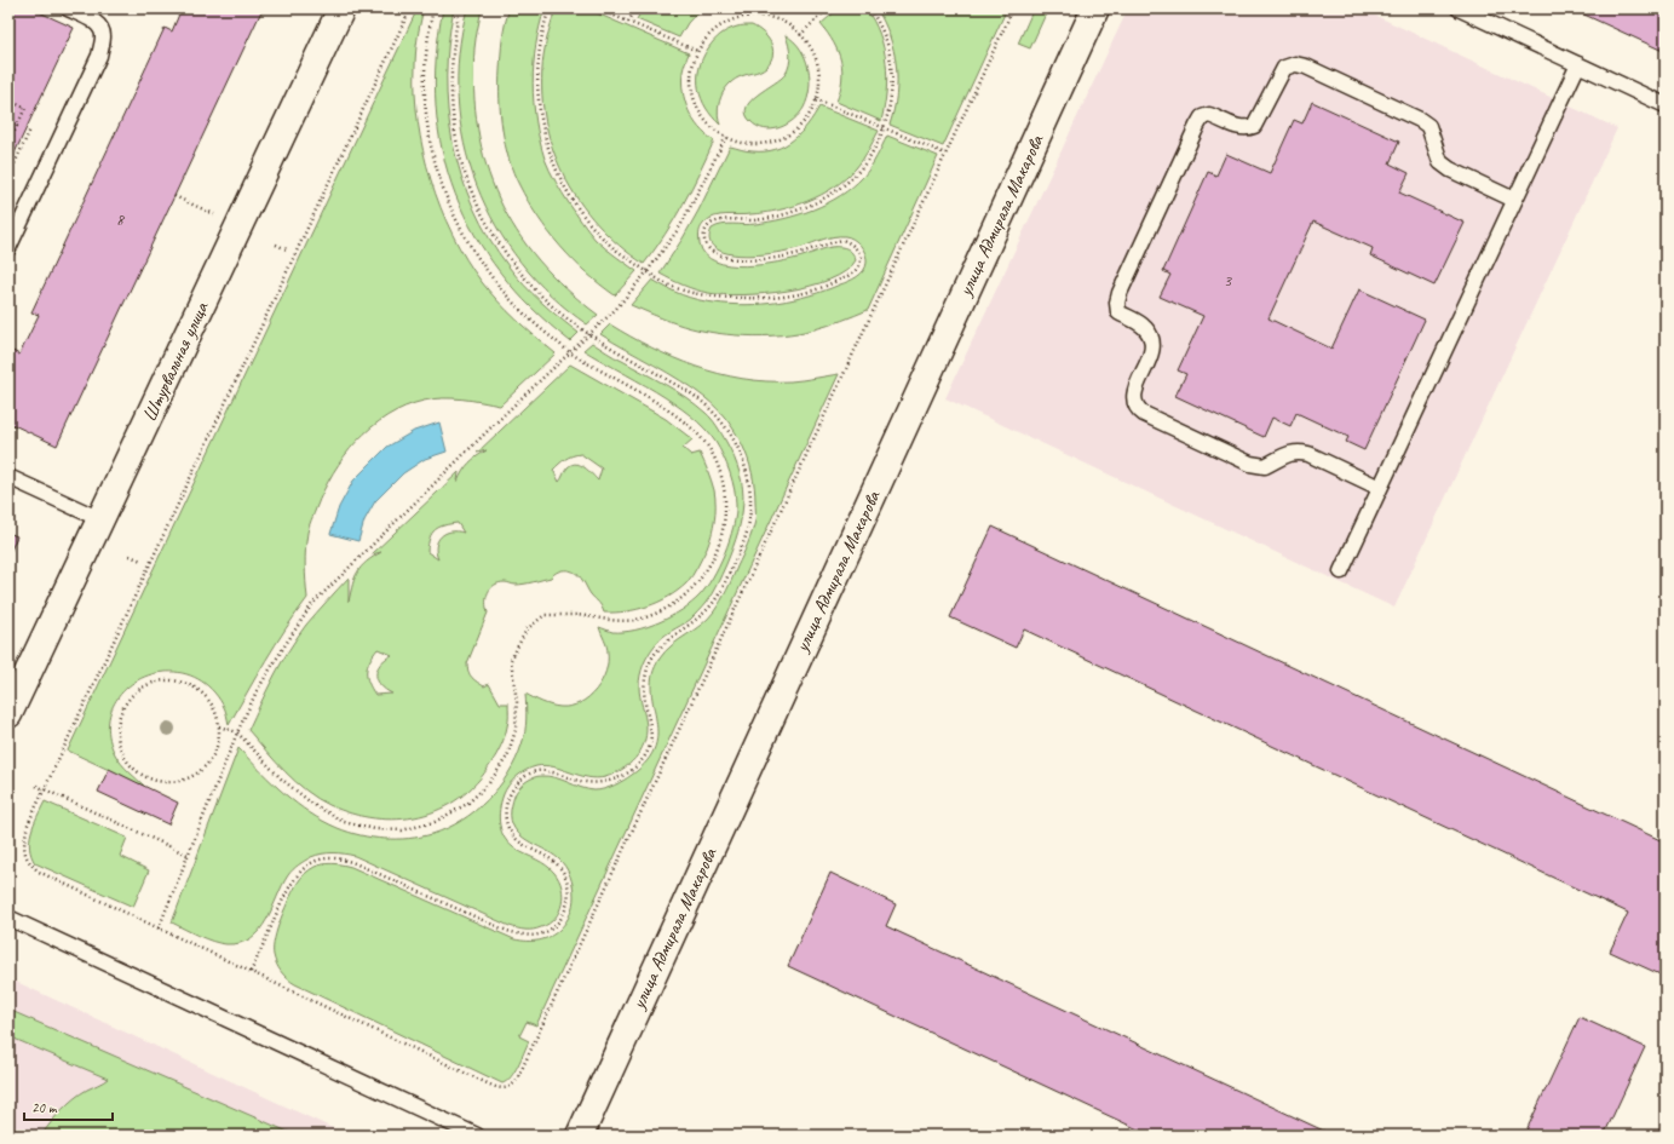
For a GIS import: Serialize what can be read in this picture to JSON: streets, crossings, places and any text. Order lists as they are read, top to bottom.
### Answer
{
  "streets": {
    "street": ["улица Адмирала Макарова", "Штурвальная улица"]
  },
  "house_numbers": ["8", "3"],
  "scale_bar": "20 m"
}
